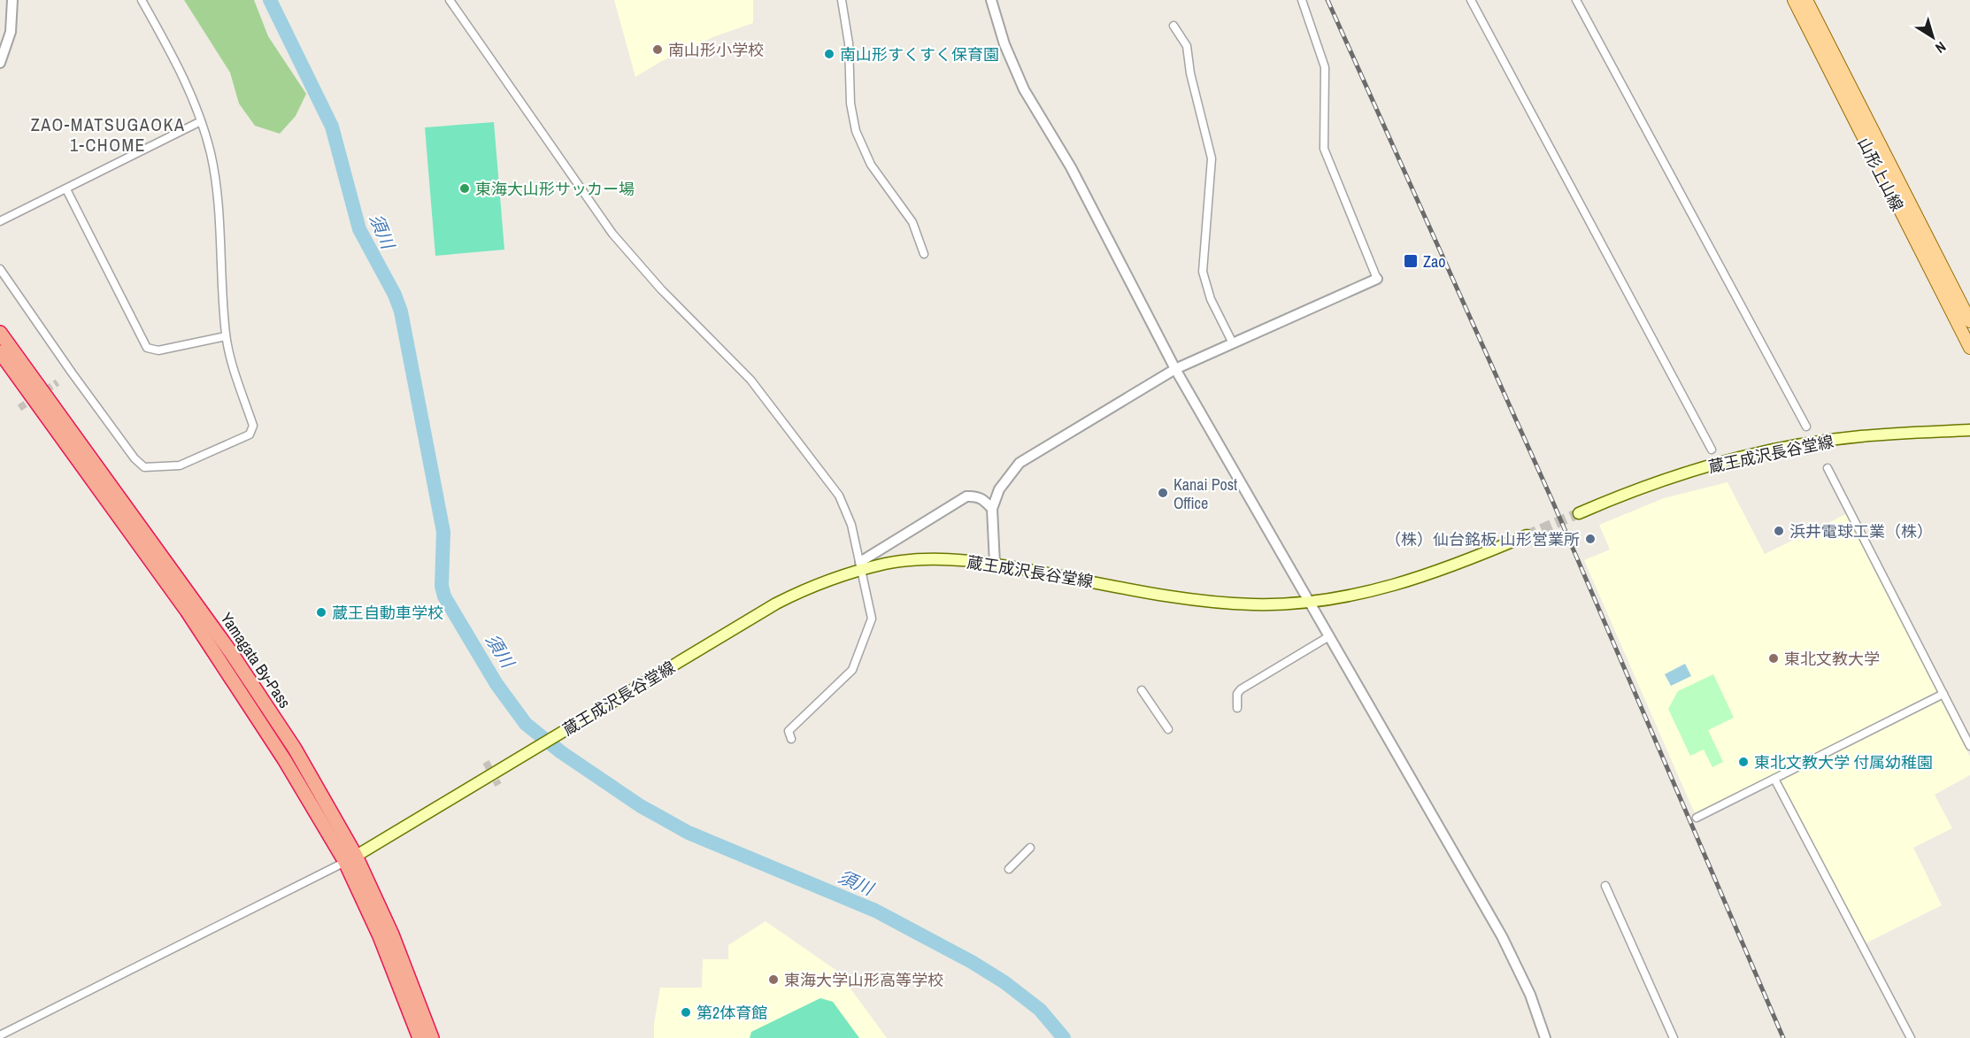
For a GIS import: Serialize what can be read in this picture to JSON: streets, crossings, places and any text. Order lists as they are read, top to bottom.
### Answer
{
  "streets": {
    "highway": ["Yamagata By-Pass"],
    "main road": ["山形上山線", "蔵王成沢長谷堂線"]
  },
  "crossings": [
    ["蔵王成沢長谷堂線", "Yamagata By-Pass"]
  ],
  "districts": ["ZAO-MATSUGAOKA 1-CHOME"],
  "water": ["須川"],
  "places": {
    "other": [
      "南山形小学校",
      "南山形すくすく保育園",
      "東海大山形サッカー場",
      "Kanai Post Office",
      "浜井電球工業（株）",
      "（株）仙台銘板 山形営業所",
      "蔵王自動車学校",
      "東北文教大学",
      "東北文教大学 付属幼稚園",
      "東海大学山形高等学校",
      "第2体育館"
    ],
    "transit": ["Zao"]
  },
  "north": "bottom right"
}
